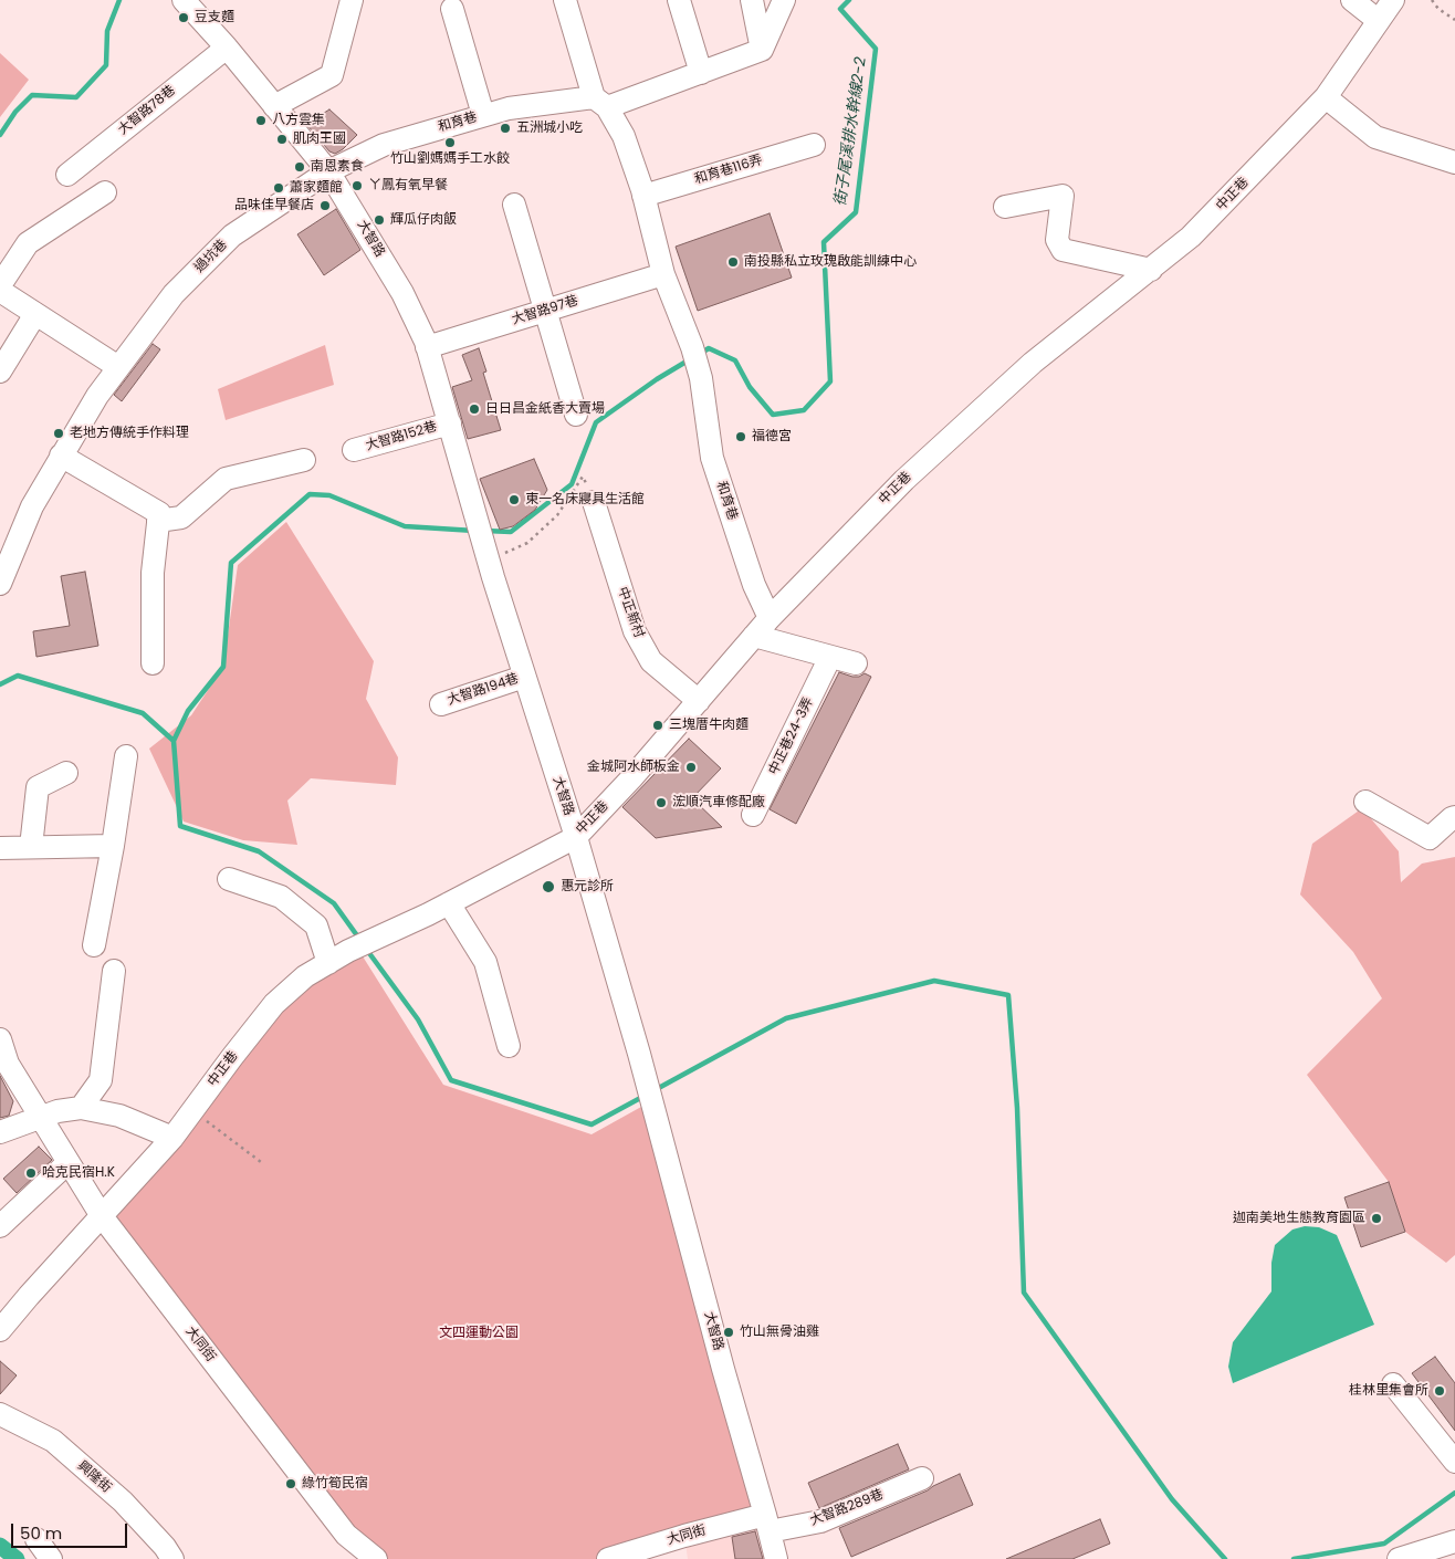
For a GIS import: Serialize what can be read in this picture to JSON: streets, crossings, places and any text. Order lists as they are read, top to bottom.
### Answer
{
  "streets": {
    "street": [
      "大智路78巷",
      "和育巷",
      "和育巷116弄",
      "中正巷",
      "大智路",
      "過坑巷",
      "大智路97巷",
      "大智路152巷",
      "中正新村",
      "大智路194巷",
      "中正巷24-3弄",
      "大同街",
      "興隆街",
      "大智路289巷"
    ]
  },
  "crossings": [
    ["大智路78巷", "大智路"],
    ["和育巷", "中正巷"],
    ["和育巷", "大智路"],
    ["和育巷", "過坑巷"],
    ["和育巷", "大智路97巷"],
    ["中正巷", "大智路"],
    ["中正巷", "中正新村"],
    ["中正巷", "大同街"],
    ["大智路", "過坑巷"],
    ["大智路", "大智路97巷"],
    ["大智路", "大智路152巷"],
    ["大智路", "大智路194巷"],
    ["大智路", "大同街"],
    ["大智路", "大智路289巷"],
    ["大同街", "大智路289巷"]
  ],
  "water": ["街子尾溪排水幹線2-2"],
  "parks": ["文四運動公園"],
  "places": [
    "豆支麵",
    "八方雲集",
    "五洲城小吃",
    "肌肉王國",
    "竹山劉媽媽手工水餃",
    "南恩素食",
    "ㄚ鳳有氧早餐",
    "蕭家麵館",
    "品味佳早餐店",
    "輝瓜仔肉飯",
    "南投縣私立玫瑰啟能訓練中心",
    "日日昌金紙香大賣場",
    "老地方傳統手作料理",
    "福德宮",
    "東一名床寢具生活館",
    "三塊厝牛肉麵",
    "金城阿水師板金",
    "浤順汽車修配廠",
    "惠元診所",
    "哈克民宿H.K",
    "迦南美地生態教育園區",
    "竹山無骨油雞",
    "桂林里集會所",
    "綠竹筍民宿"
  ],
  "scale_bar": "50 m"
}
